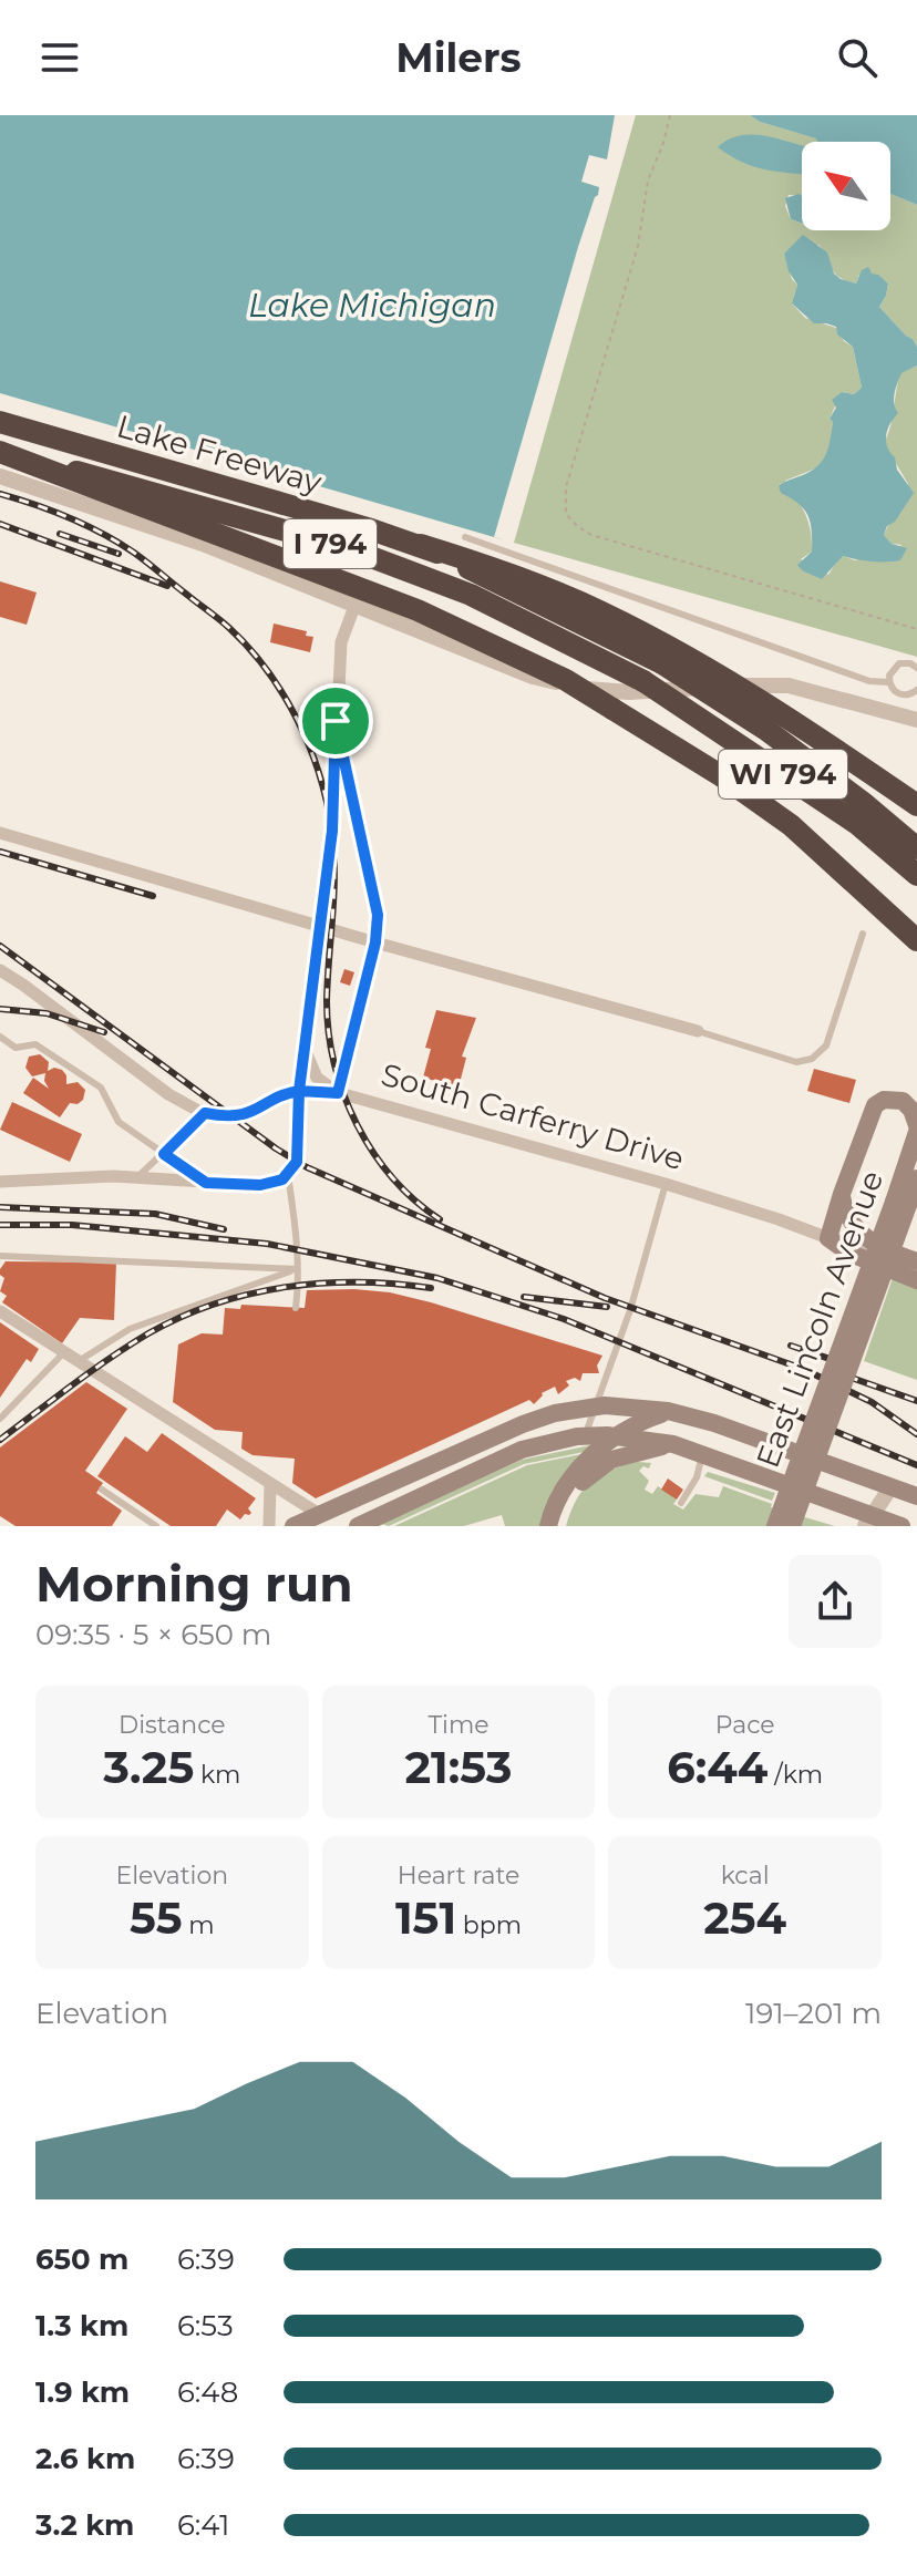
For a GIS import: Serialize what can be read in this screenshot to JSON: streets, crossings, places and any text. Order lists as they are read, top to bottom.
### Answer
{
  "streets": {
    "highway": ["Lake Freeway", "I 794", "WI 794"],
    "main road": ["South Carferry Drive", "East Lincoln Avenue"]
  },
  "crossings": [
    ["Lake Freeway", "I 794"],
    ["I 794", "WI 794"]
  ],
  "water": ["Lake Michigan"],
  "north": "top left",
  "page": {
    "header": "Milers",
    "heading": ["Morning run", "09:35 · 5 × 650 m"],
    "stats": [
      ["Distance", "3.25 km"],
      ["Time", "21:53"],
      ["Pace", "6:44 /km"],
      ["Elevation", "55 m"],
      ["Heart rate", "151 bpm"],
      ["kcal", "254"]
    ],
    "chart": ["Elevation", "191–201 m"],
    "list": [
      {
        "name": "650 m",
        "note": "6:39"
      },
      {
        "name": "1.3 km",
        "note": "6:53"
      },
      {
        "name": "1.9 km",
        "note": "6:48"
      },
      {
        "name": "2.6 km",
        "note": "6:39"
      },
      {
        "name": "3.2 km",
        "note": "6:41"
      }
    ]
  }
}
